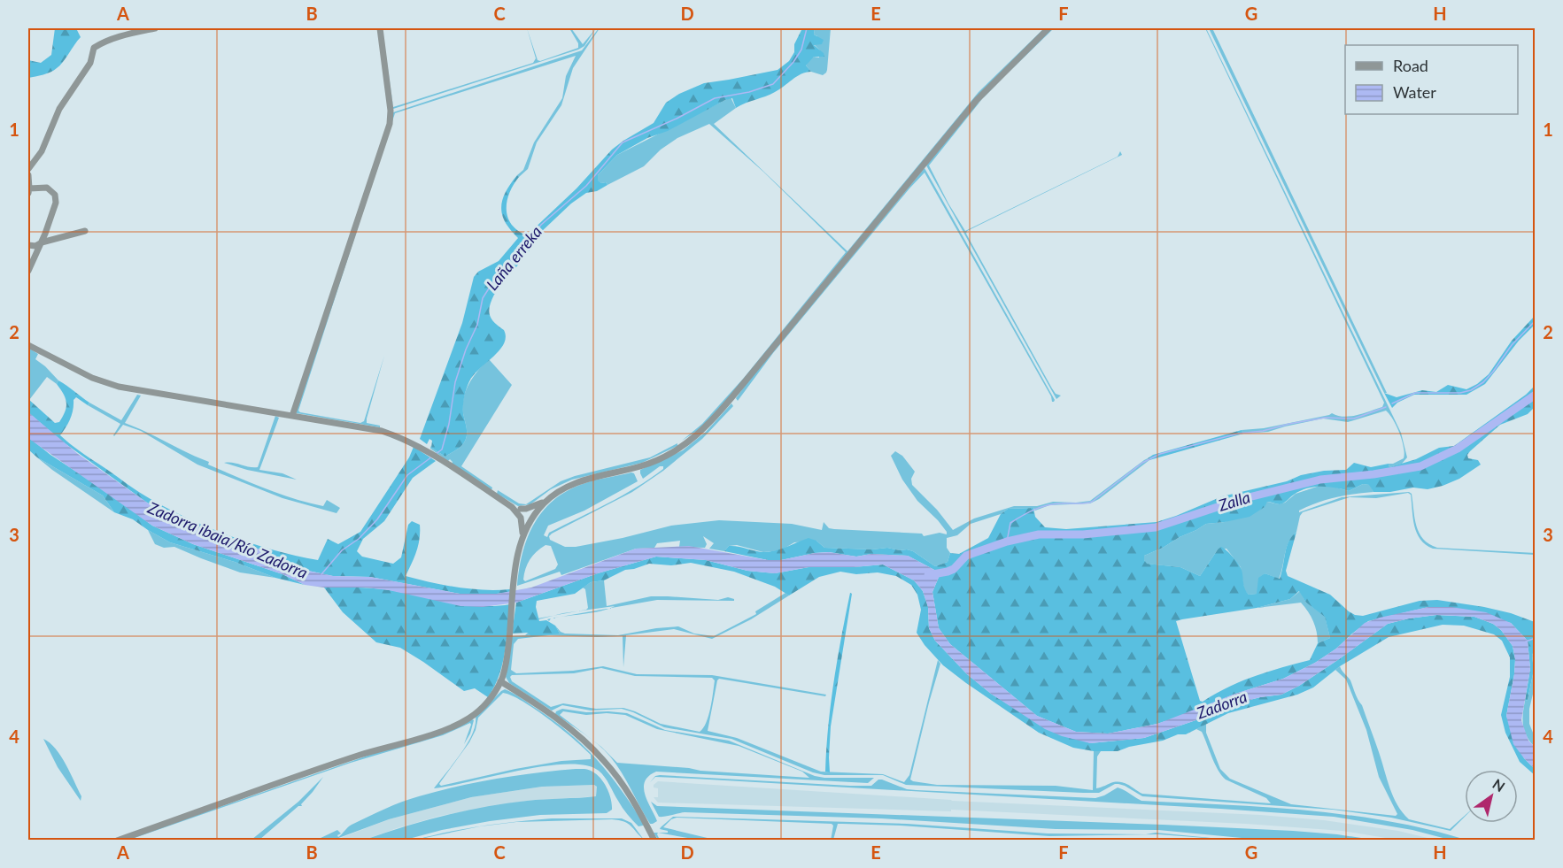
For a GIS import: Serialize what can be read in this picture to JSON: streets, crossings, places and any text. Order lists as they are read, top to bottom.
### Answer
{
  "water": [
    "Laña erreka",
    "Zalla",
    "Zadorra ibaia/Río Zadorra",
    "Zadorra"
  ],
  "legend": ["Road", "Water"],
  "north": "top right",
  "grid": {
    "columns": [
      "A",
      "B",
      "C",
      "D",
      "E",
      "F",
      "G",
      "H"
    ],
    "rows": [
      "1",
      "2",
      "3",
      "4"
    ]
  }
}
